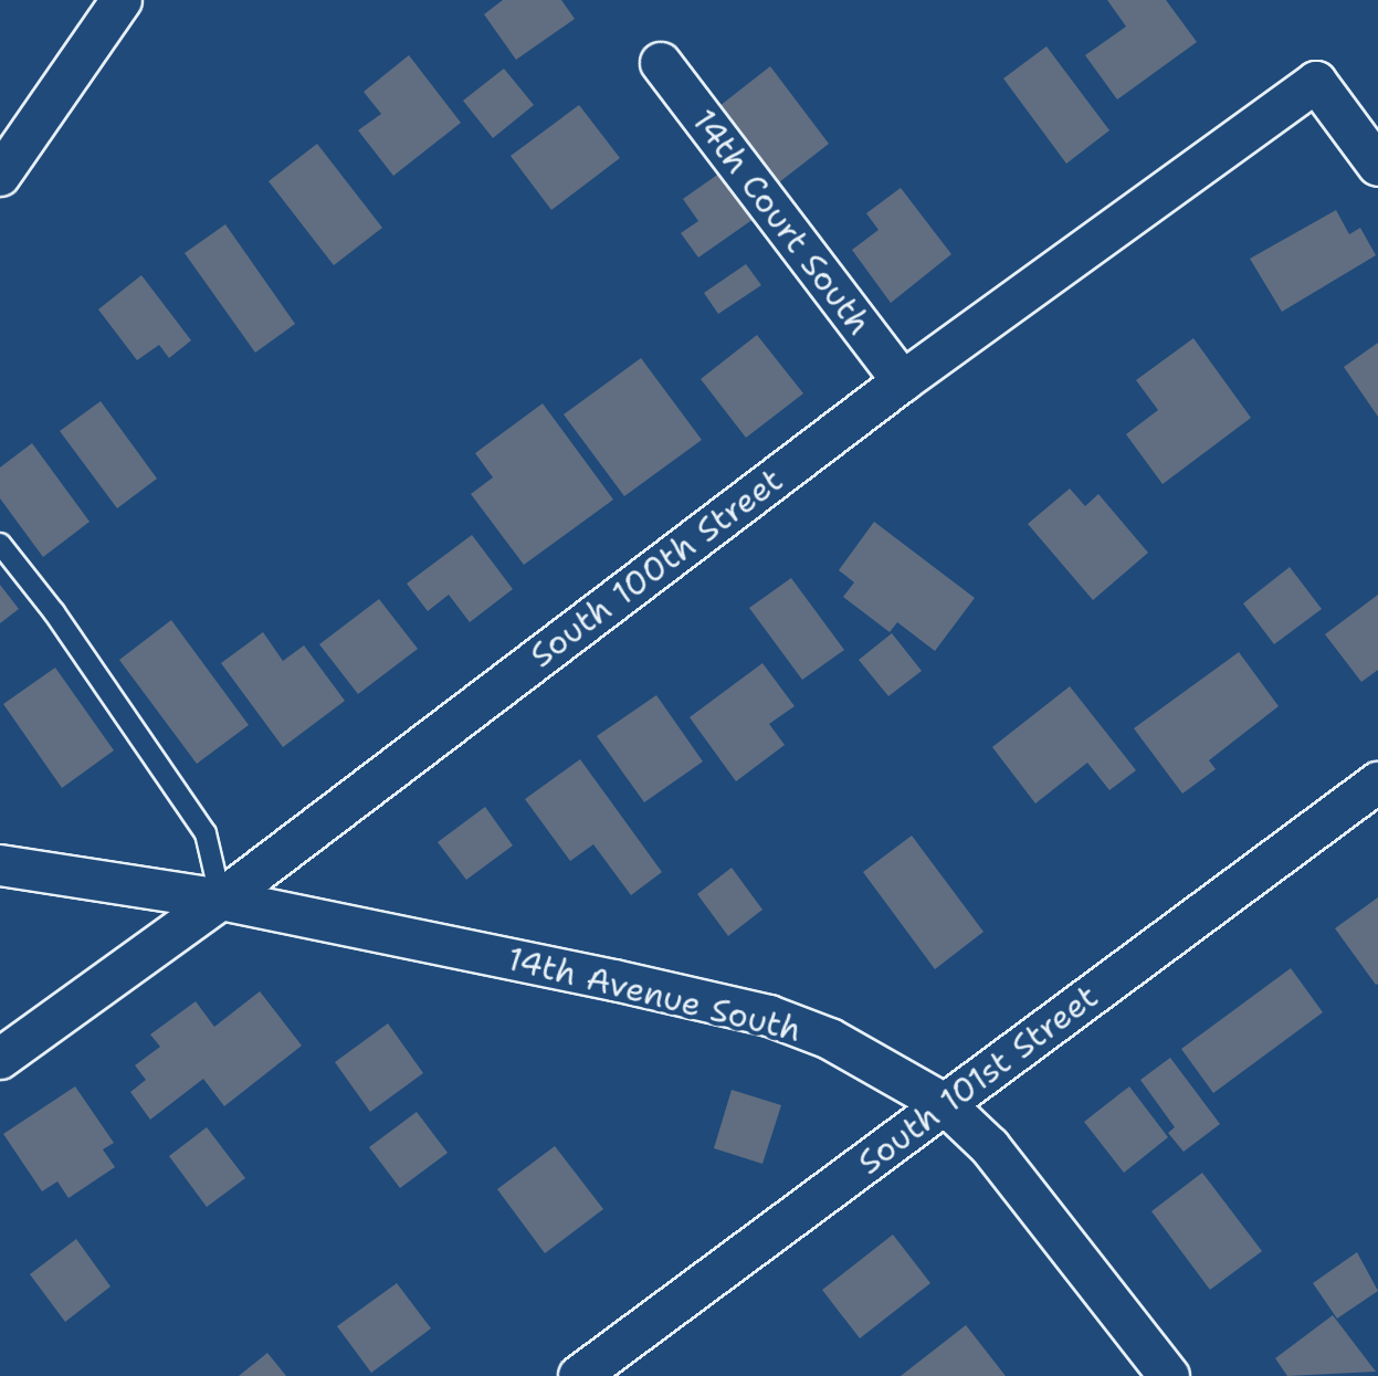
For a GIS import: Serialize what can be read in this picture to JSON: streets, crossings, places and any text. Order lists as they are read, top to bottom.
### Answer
{
  "streets": {
    "street": [
      "14th Court South",
      "South 100th Street",
      "14th Avenue South",
      "South 101st Street"
    ]
  },
  "crossings": [
    ["14th Court South", "South 100th Street"],
    ["South 100th Street", "14th Avenue South"],
    ["14th Avenue South", "South 101st Street"]
  ]
}
